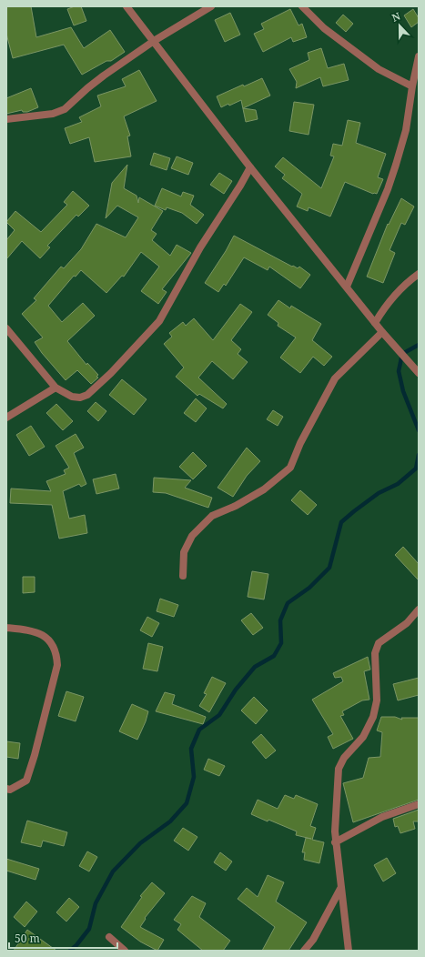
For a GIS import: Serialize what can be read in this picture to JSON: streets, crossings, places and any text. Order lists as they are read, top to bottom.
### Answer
{
  "scale_bar": "50 m",
  "north": "top"
}
